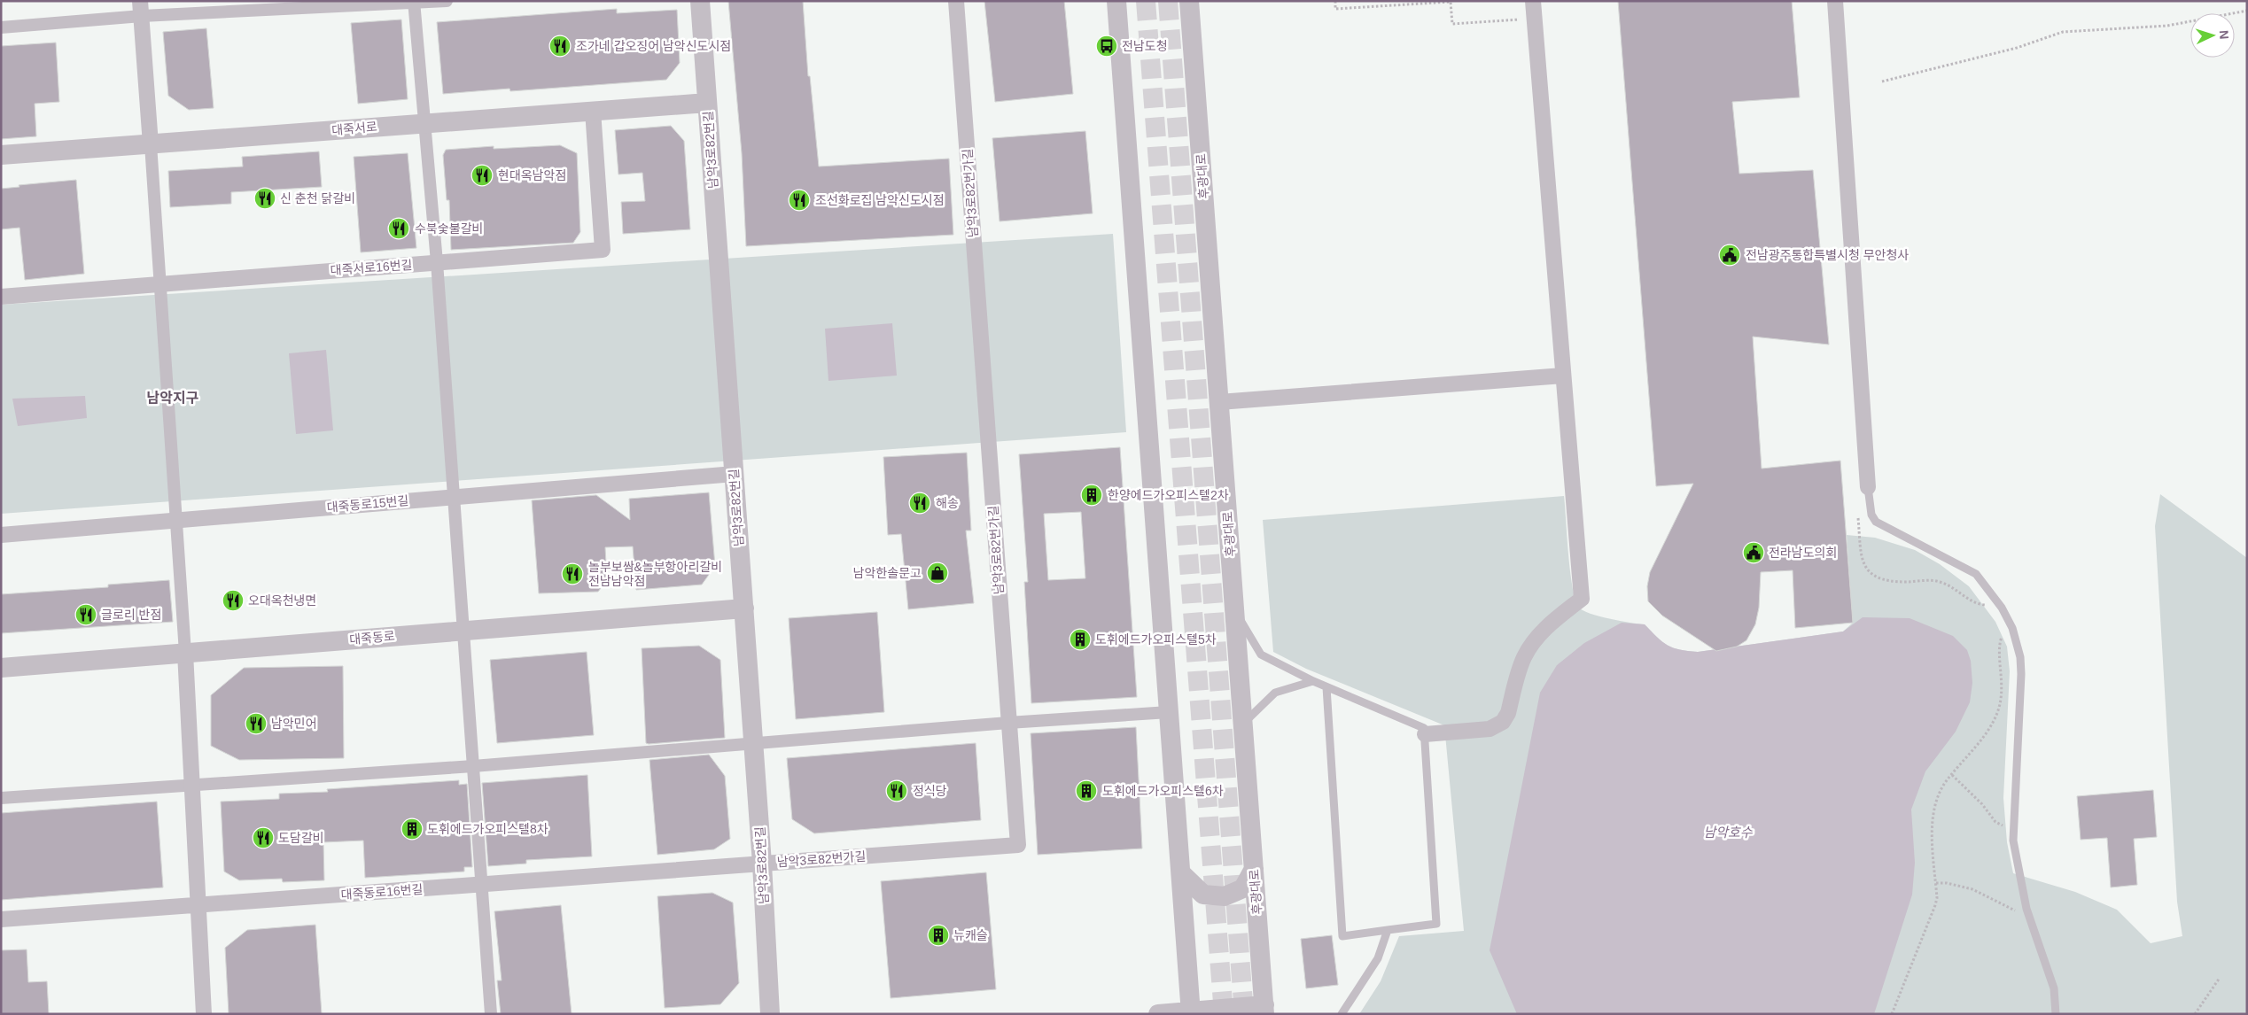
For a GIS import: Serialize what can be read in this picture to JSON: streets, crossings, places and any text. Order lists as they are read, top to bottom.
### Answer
{
  "streets": {
    "street": [
      "대죽서로",
      "남악3로82번길",
      "후광대로",
      "남악3로82번가길",
      "대죽서로16번길",
      "대죽동로15번길",
      "대죽동로",
      "대죽동로16번길"
    ]
  },
  "crossings": [
    ["대죽서로", "남악3로82번길"],
    ["대죽서로", "대죽서로16번길"],
    ["남악3로82번길", "남악3로82번가길"],
    ["남악3로82번길", "대죽동로15번길"],
    ["남악3로82번길", "대죽동로"],
    ["남악3로82번길", "대죽동로16번길"],
    ["남악3로82번가길", "대죽동로16번길"]
  ],
  "districts": ["남악지구"],
  "water": ["남악호수"],
  "places": {
    "restaurant": [
      "조가네 갑오징어 남악신도시점",
      "현대옥남악점",
      "신 춘천 닭갈비",
      "조선화로집 남악신도시점",
      "수북숯불갈비",
      "해송",
      "놀부보쌈&놀부항아리갈비 전남남악점",
      "오대옥천냉면",
      "글로리 반점",
      "남악민어",
      "정식당",
      "도담갈비"
    ],
    "bus stop": ["전남도청"],
    "public building": ["전남광주통합특별시청 무안청사", "전라남도의회"],
    "building": [
      "한양에드가오피스텔2차",
      "도휘에드가오피스텔5차",
      "도휘에드가오피스텔6차",
      "도휘에드가오피스텔8차",
      "뉴캐슬"
    ],
    "shop": ["남악한솔문고"]
  },
  "north": "right"
}
